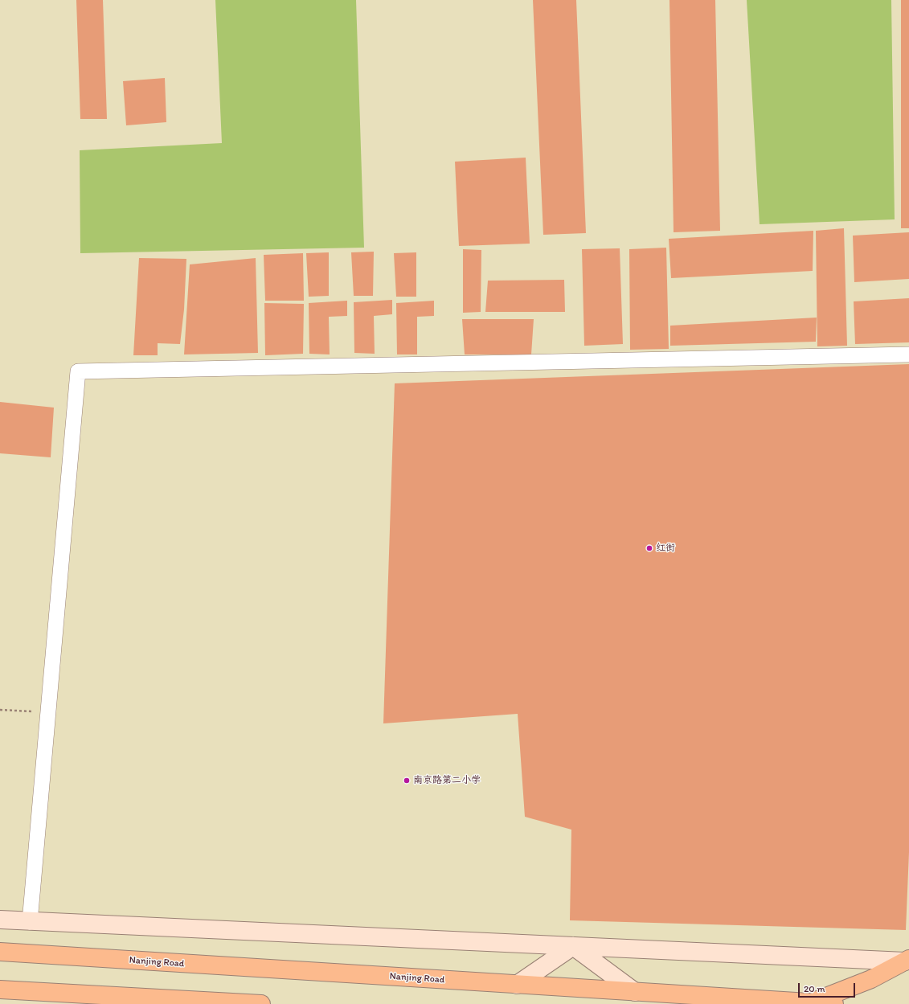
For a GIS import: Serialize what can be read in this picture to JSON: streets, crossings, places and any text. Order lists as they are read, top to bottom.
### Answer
{
  "streets": {
    "main road": ["Nanjing Road"]
  },
  "places": ["红街", "南京路第二小学"],
  "scale_bar": "20 m"
}
